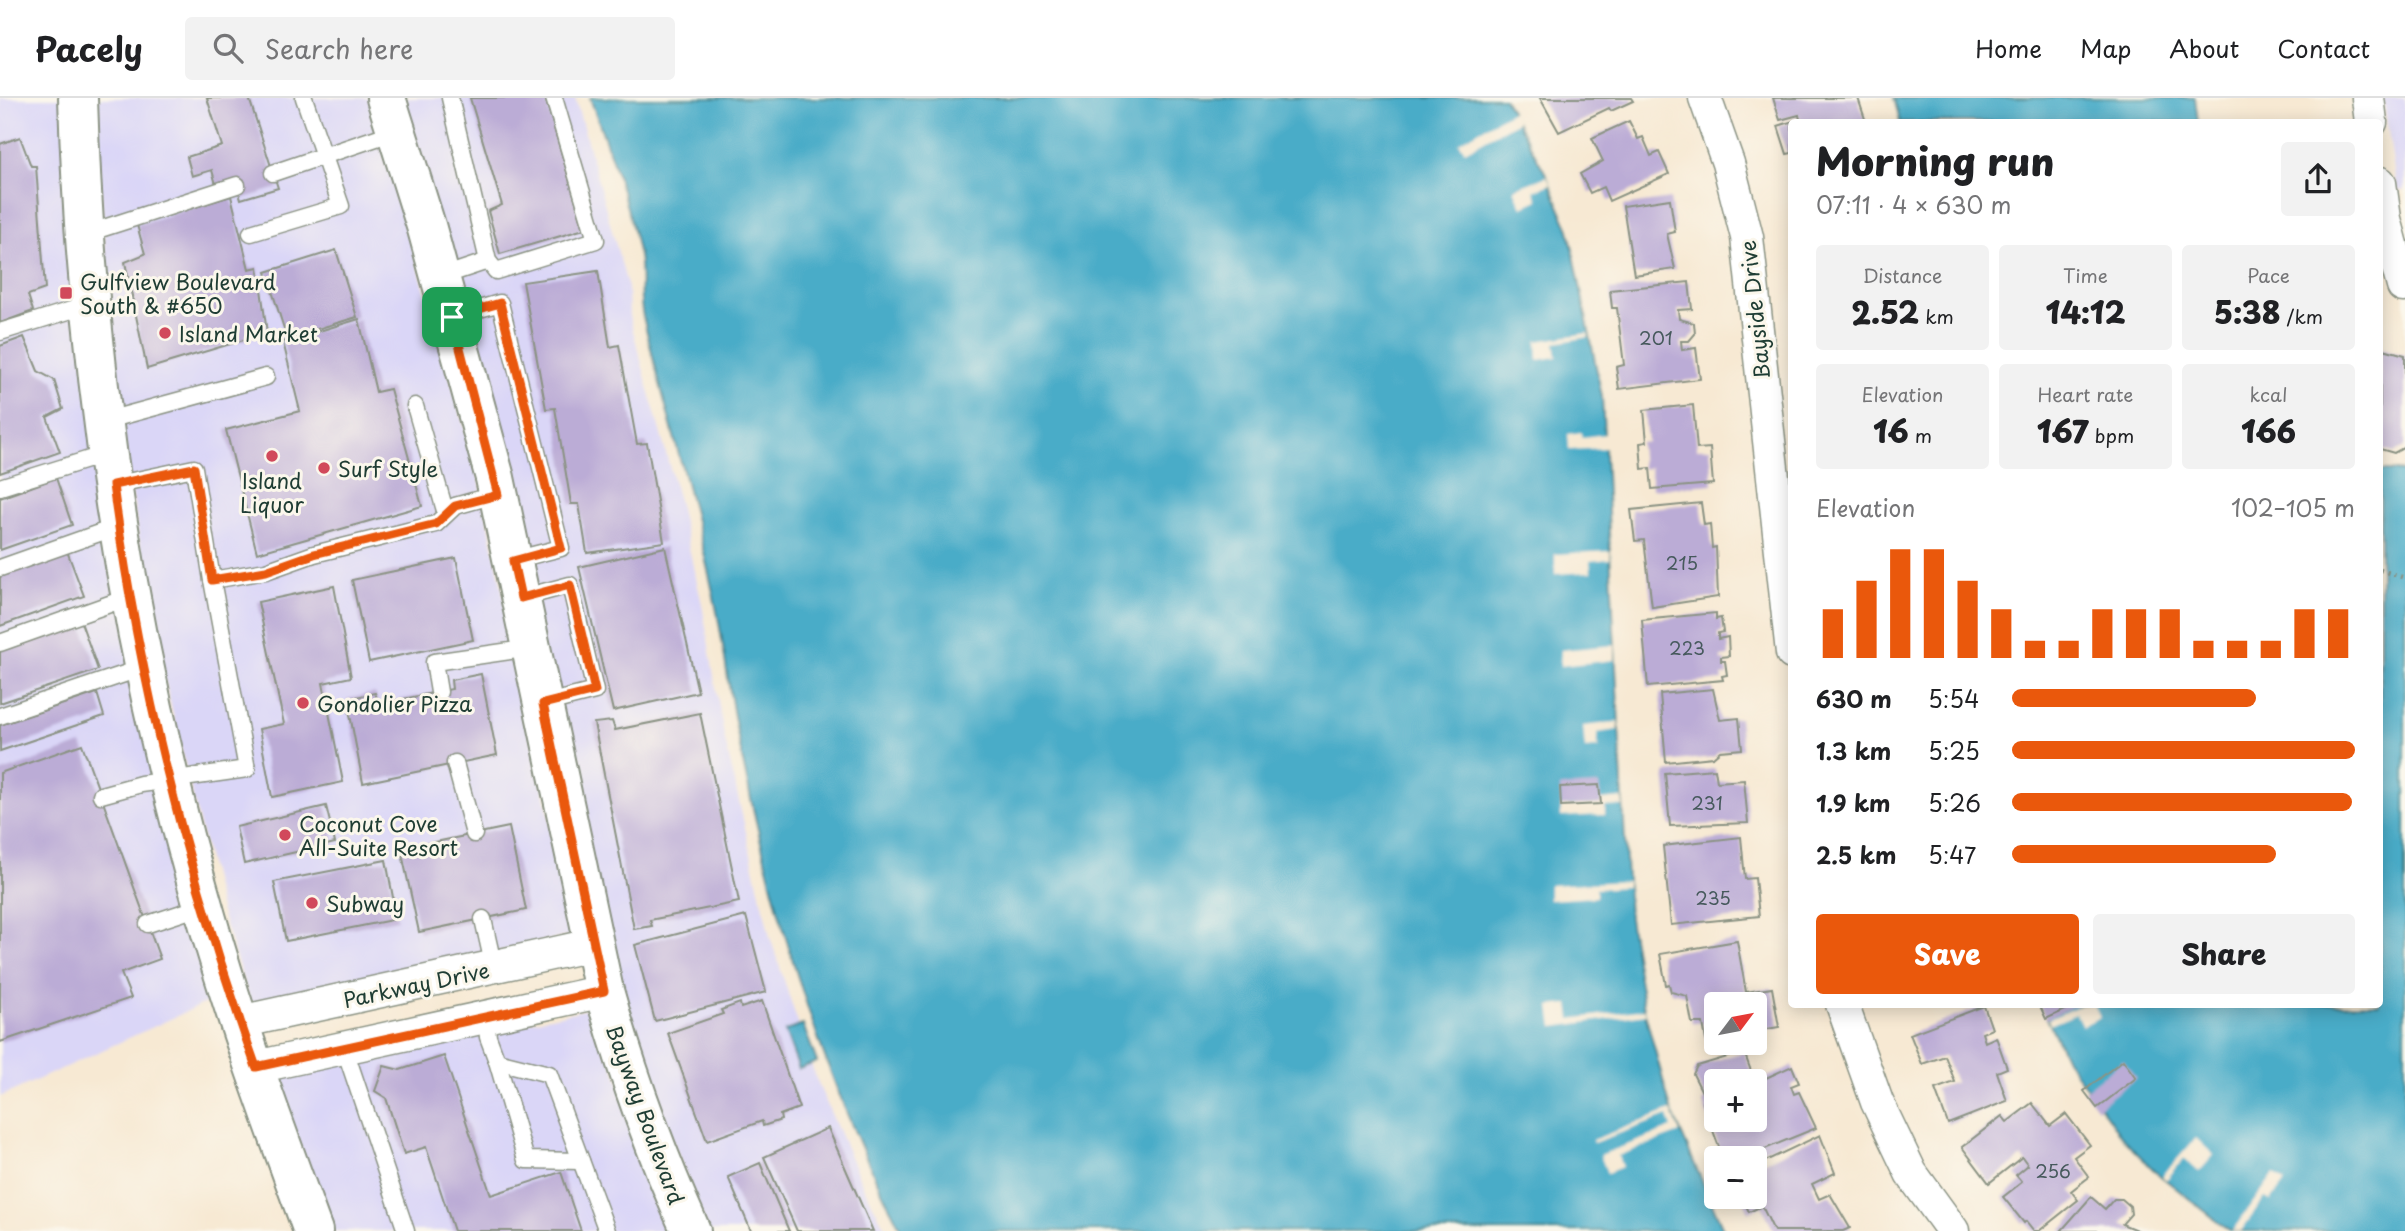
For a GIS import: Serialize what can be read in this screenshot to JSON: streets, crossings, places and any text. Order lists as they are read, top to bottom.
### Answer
{
  "streets": {
    "street": ["Bayside Drive", "Parkway Drive", "Bayway Boulevard"]
  },
  "crossings": [
    ["Parkway Drive", "Bayway Boulevard"]
  ],
  "places": {
    "transit": ["Gulfview Boulevard South & #650"],
    "other": [
      "Island Market",
      "Island Liquor",
      "Surf Style",
      "Gondolier Pizza",
      "Coconut Cove All-Suite Resort",
      "Subway"
    ]
  },
  "house_numbers": [
    "201",
    "215",
    "223",
    "231",
    "235",
    "256"
  ],
  "north": "top right",
  "page": {
    "header": "Pacely",
    "search": "Search here",
    "nav": [
      "Home",
      "Map",
      "About",
      "Contact"
    ],
    "heading": ["Morning run", "07:11 · 4 × 630 m"],
    "stats": [
      ["Distance", "2.52 km"],
      ["Time", "14:12"],
      ["Pace", "5:38 /km"],
      ["Elevation", "16 m"],
      ["Heart rate", "167 bpm"],
      ["kcal", "166"]
    ],
    "chart": ["Elevation", "102–105 m"],
    "list": [
      {
        "name": "630 m",
        "note": "5:54"
      },
      {
        "name": "1.3 km",
        "note": "5:25"
      },
      {
        "name": "1.9 km",
        "note": "5:26"
      },
      {
        "name": "2.5 km",
        "note": "5:47"
      }
    ],
    "buttons": ["Save", "Share"],
    "map_buttons": ["+", "−"]
  }
}
